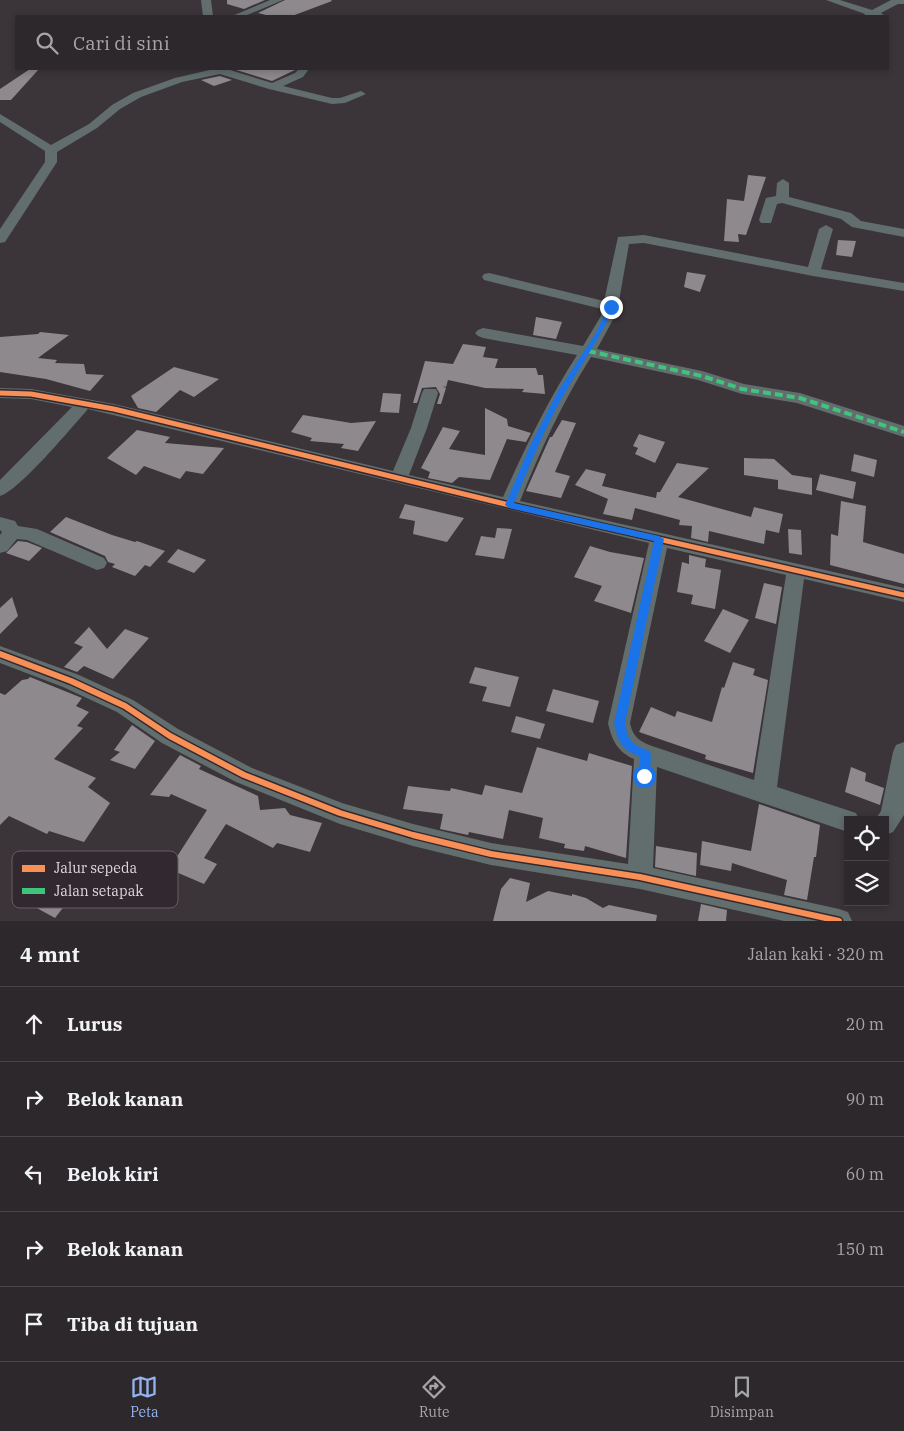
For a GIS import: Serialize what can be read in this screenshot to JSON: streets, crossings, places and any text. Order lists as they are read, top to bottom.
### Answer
{
  "legend": ["Jalur sepeda", "Jalan setapak"],
  "page": {
    "search": "Cari di sini",
    "heading": ["4 mnt", "Jalan kaki · 320 m"],
    "list": [
      ["Lurus", "20 m"],
      ["Belok kanan", "90 m"],
      ["Belok kiri", "60 m"],
      ["Belok kanan", "150 m"],
      "Tiba di tujuan"
    ],
    "nav": ["Peta", "Rute", "Disimpan"]
  }
}
